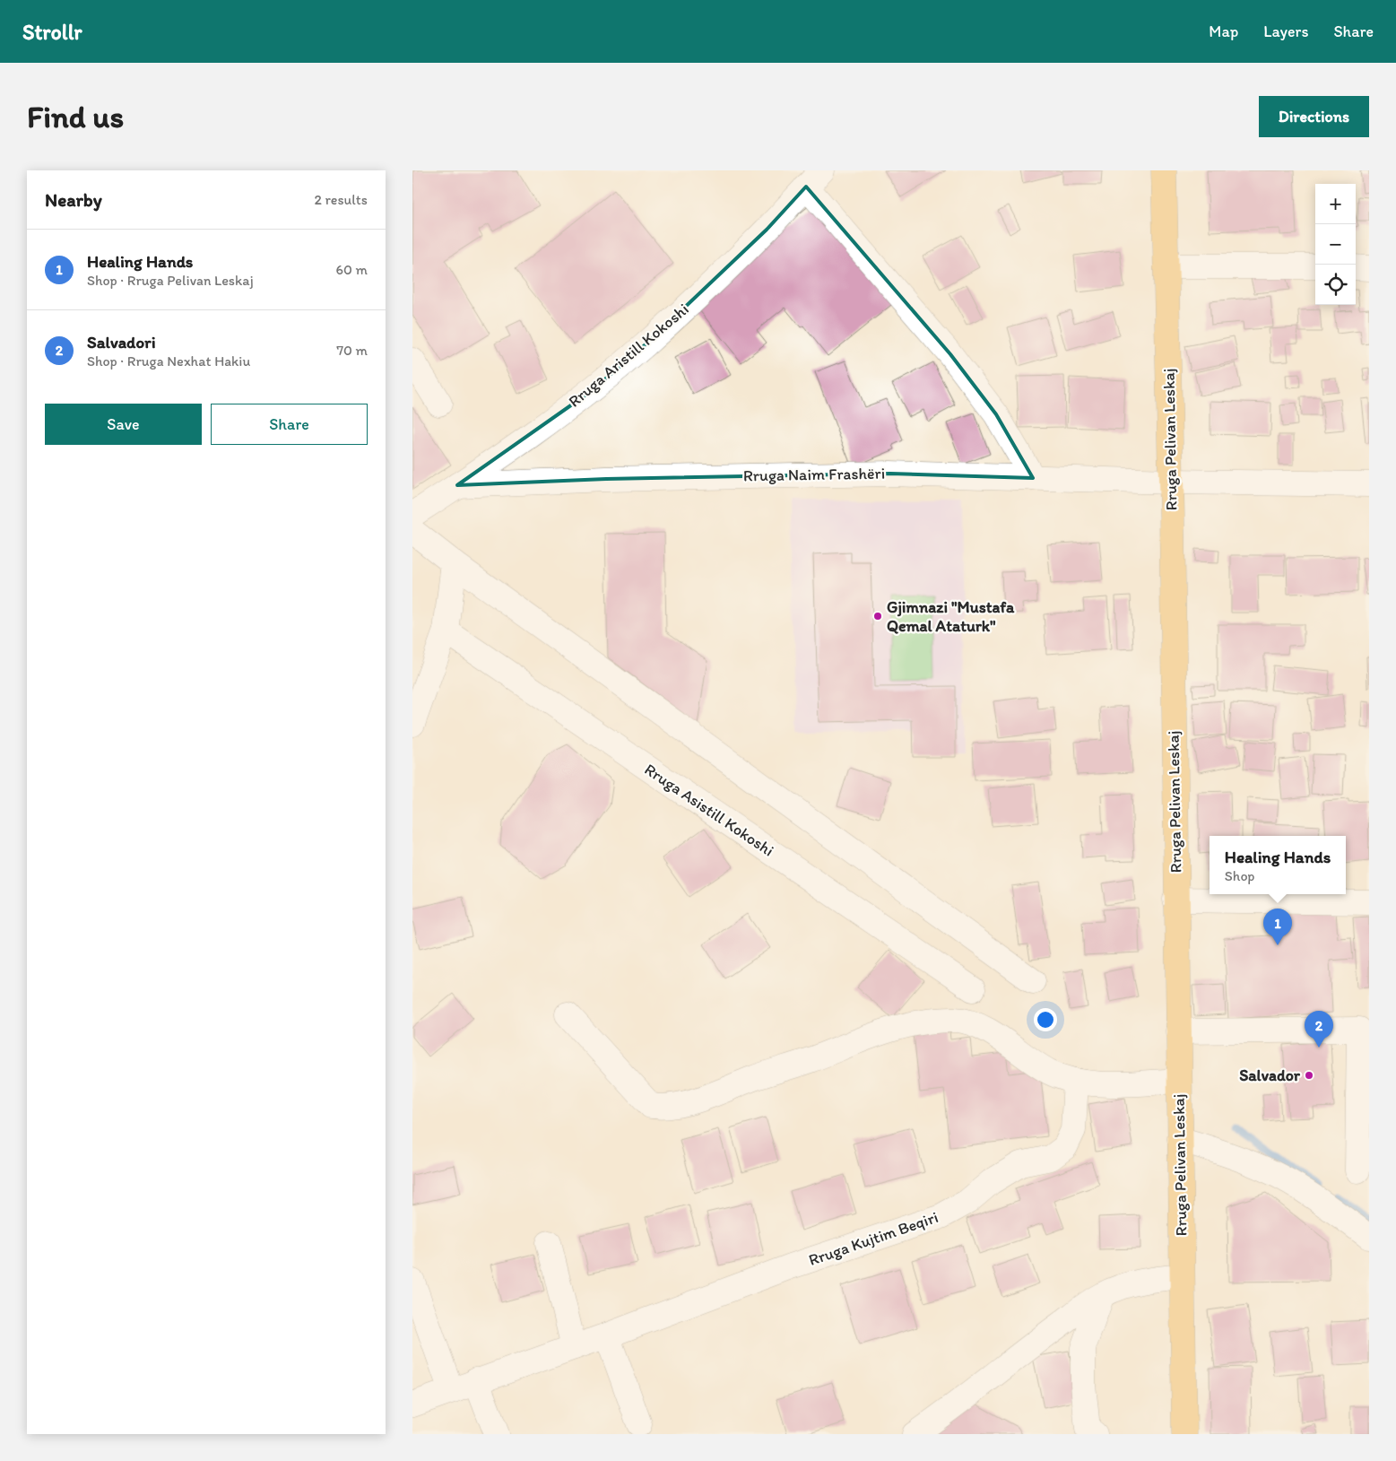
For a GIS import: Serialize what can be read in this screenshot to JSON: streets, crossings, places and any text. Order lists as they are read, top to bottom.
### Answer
{
  "streets": {
    "main road": ["Rruga Pelivan Leskaj"],
    "street": [
      "Rruga Aristill Kokoshi",
      "Rruga Naim Frashëri",
      "Rruga Asistill Kokoshi",
      "Rruga Kujtim Beqiri"
    ]
  },
  "crossings": [
    ["Rruga Aristill Kokoshi", "Rruga Naim Frashëri"],
    ["Rruga Pelivan Leskaj", "Rruga Naim Frashëri"]
  ],
  "places": ["Gjimnazi \"Mustafa Qemal Ataturk\"", "Salvador"],
  "page": {
    "header": "Strollr",
    "nav": ["Map", "Layers", "Share"],
    "buttons": [
      "Directions",
      ["Save", "Share"]
    ],
    "title": "Find us",
    "heading": ["Nearby", "2 results"],
    "map_buttons": ["+", "−"],
    "list": [
      {
        "mark": "1",
        "name": "Healing Hands",
        "note": "Shop · Rruga Pelivan Leskaj",
        "value": "60 m"
      },
      {
        "mark": "2",
        "name": "Salvadori",
        "note": "Shop · Rruga Nexhat Hakiu",
        "value": "70 m"
      }
    ],
    "popup": ["Healing Hands", "Shop"],
    "pins": ["1", "2"]
  }
}
